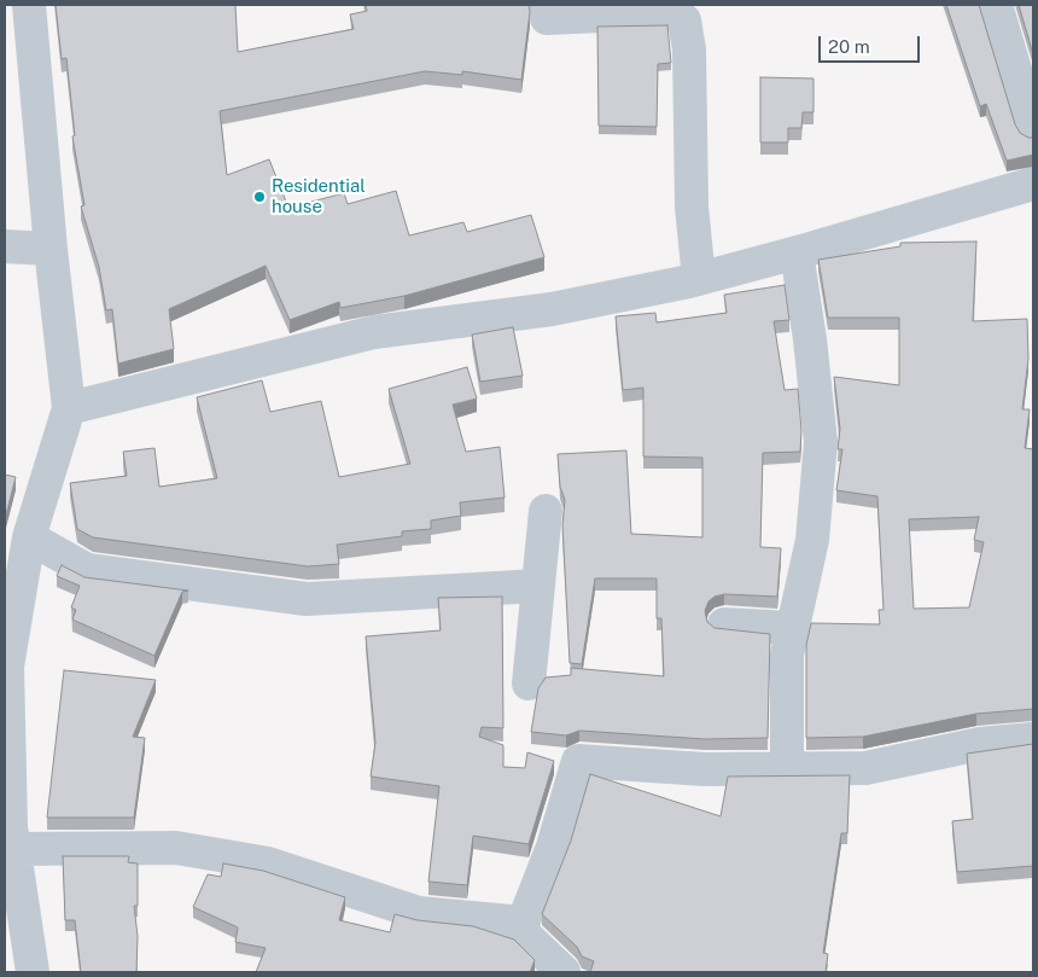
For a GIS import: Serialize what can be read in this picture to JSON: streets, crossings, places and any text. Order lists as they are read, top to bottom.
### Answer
{
  "places": ["Residential house"],
  "scale_bar": "20 m"
}
